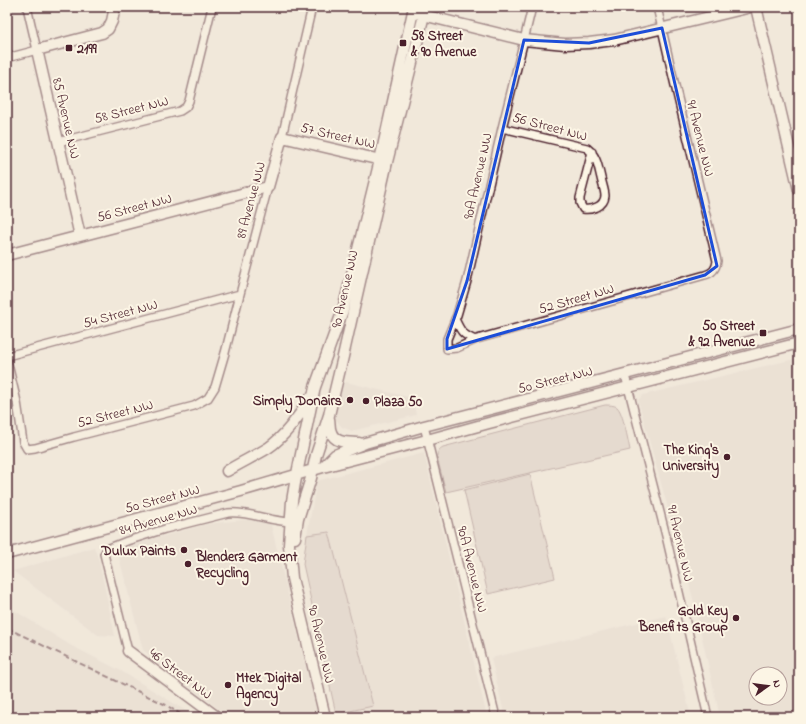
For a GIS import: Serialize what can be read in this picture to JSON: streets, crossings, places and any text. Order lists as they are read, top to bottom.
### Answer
{
  "streets": {
    "main road": [
      "85 Avenue NW",
      "56 Street NW",
      "57 Street NW",
      "89 Avenue NW",
      "90 Avenue NW",
      "50 Street NW",
      "46 Street NW"
    ],
    "street": [
      "58 Street NW",
      "91 Avenue NW",
      "90A Avenue NW",
      "52 Street NW",
      "54 Street NW",
      "84 Avenue NW"
    ]
  },
  "crossings": [
    ["58 Street NW", "85 Avenue NW"],
    ["85 Avenue NW", "56 Street NW"],
    ["56 Street NW", "90A Avenue NW"],
    ["56 Street NW", "89 Avenue NW"],
    ["57 Street NW", "89 Avenue NW"],
    ["57 Street NW", "90 Avenue NW"],
    ["91 Avenue NW", "52 Street NW"],
    ["91 Avenue NW", "50 Street NW"],
    ["90A Avenue NW", "52 Street NW"],
    ["90A Avenue NW", "50 Street NW"],
    ["89 Avenue NW", "52 Street NW"],
    ["89 Avenue NW", "54 Street NW"],
    ["90 Avenue NW", "50 Street NW"],
    ["90 Avenue NW", "84 Avenue NW"],
    ["84 Avenue NW", "46 Street NW"]
  ],
  "places": {
    "transit": ["58 Street & 90 Avenue", "2199", "50 Street & 92 Avenue"],
    "other": [
      "Simply Donairs",
      "Plaza 50",
      "The King's University",
      "Dulux Paints",
      "Blenderz Garment Recycling",
      "Gold Key Benefits Group",
      "Mtek Digital Agency"
    ]
  },
  "north": "right"
}
